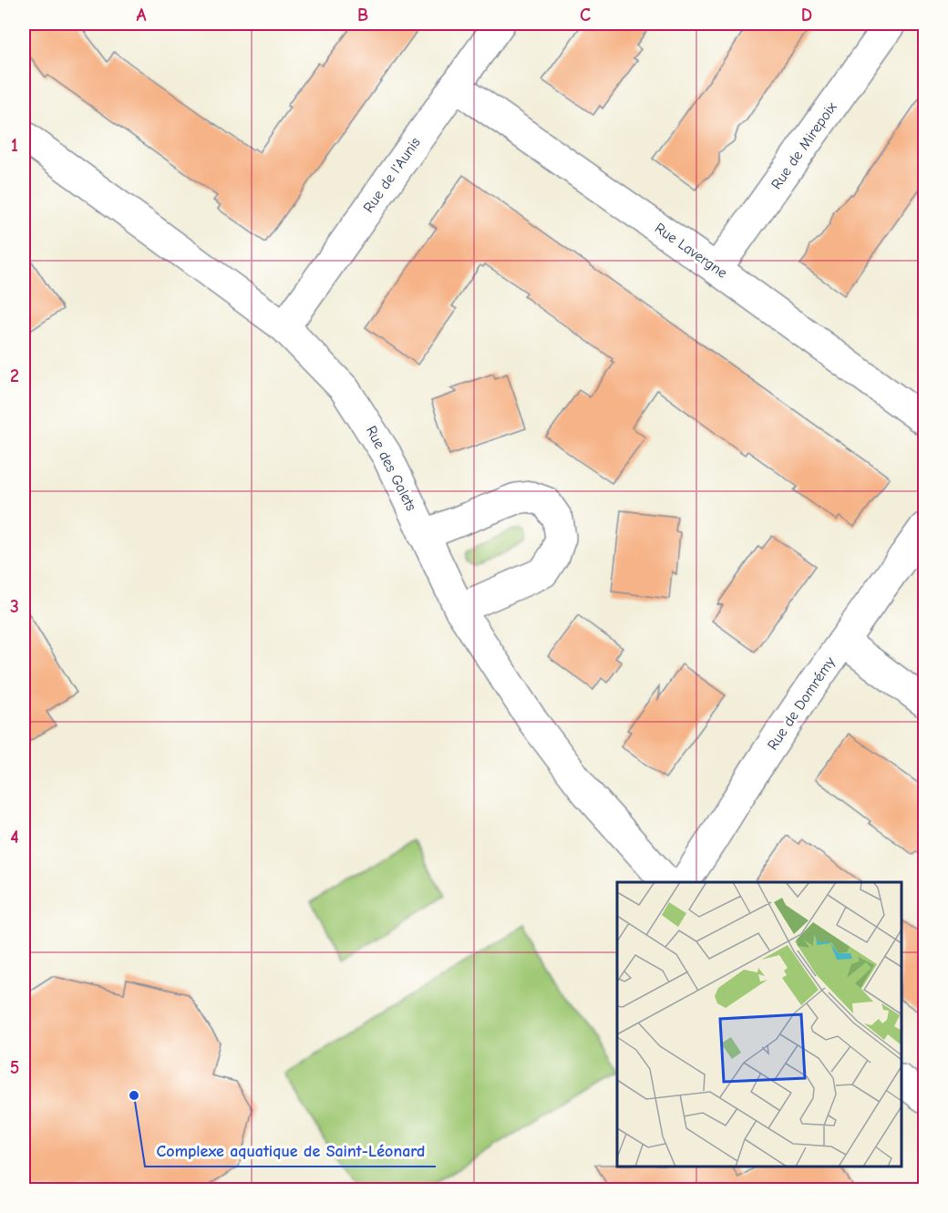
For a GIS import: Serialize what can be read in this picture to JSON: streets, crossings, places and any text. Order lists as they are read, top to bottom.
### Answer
{
  "streets": {
    "street": [
      "Rue de Mirepoix",
      "Rue de l'Aunis",
      "Rue Lavergne",
      "Rue des Galets",
      "Rue de Domrémy"
    ]
  },
  "crossings": [
    ["Rue de Mirepoix", "Rue Lavergne"],
    ["Rue de l'Aunis", "Rue Lavergne"],
    ["Rue de l'Aunis", "Rue des Galets"]
  ],
  "places": ["Complexe aquatique de Saint-Léonard"],
  "grid": {
    "columns": [
      "A",
      "B",
      "C",
      "D"
    ],
    "rows": [
      "1",
      "2",
      "3",
      "4",
      "5"
    ]
  }
}
